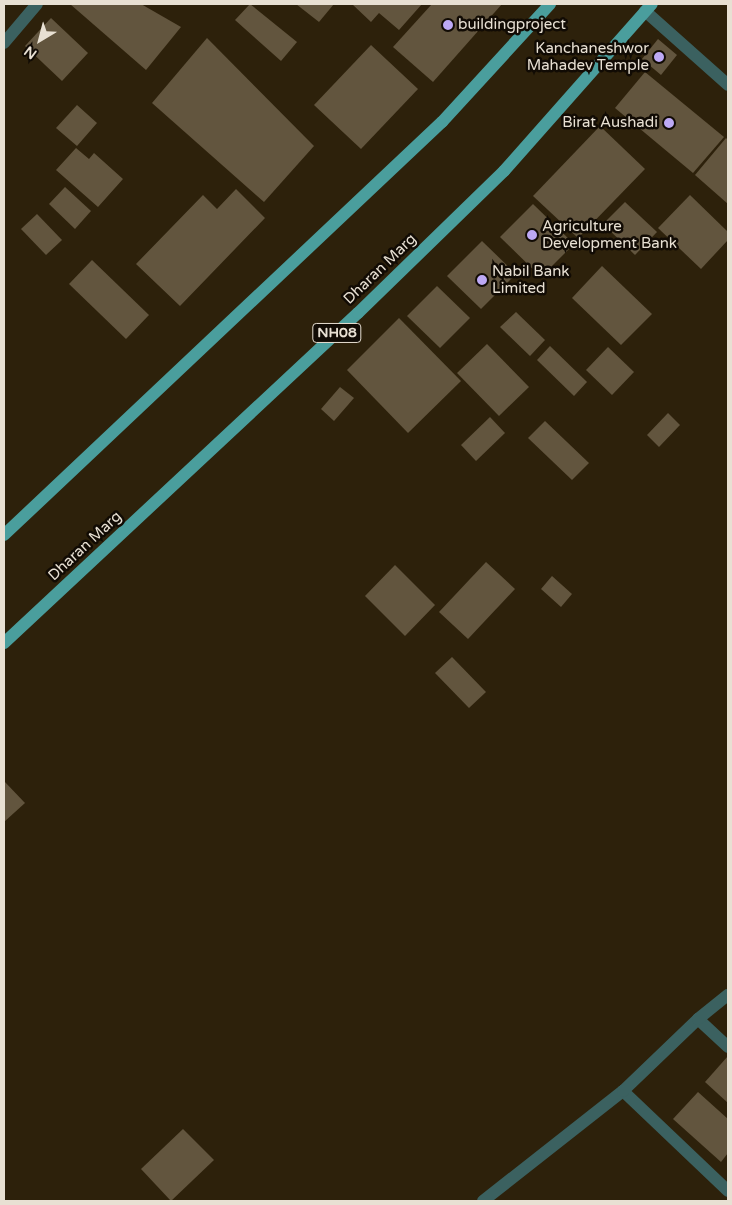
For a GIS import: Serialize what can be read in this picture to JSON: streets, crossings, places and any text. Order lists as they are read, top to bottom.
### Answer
{
  "streets": {
    "main road": ["Dharan Marg", "NH08"]
  },
  "places": [
    "buildingproject",
    "Kanchaneshwor Mahadev Temple",
    "Birat Aushadi",
    "Agriculture Development Bank",
    "Nabil Bank Limited"
  ],
  "north": "bottom left"
}
